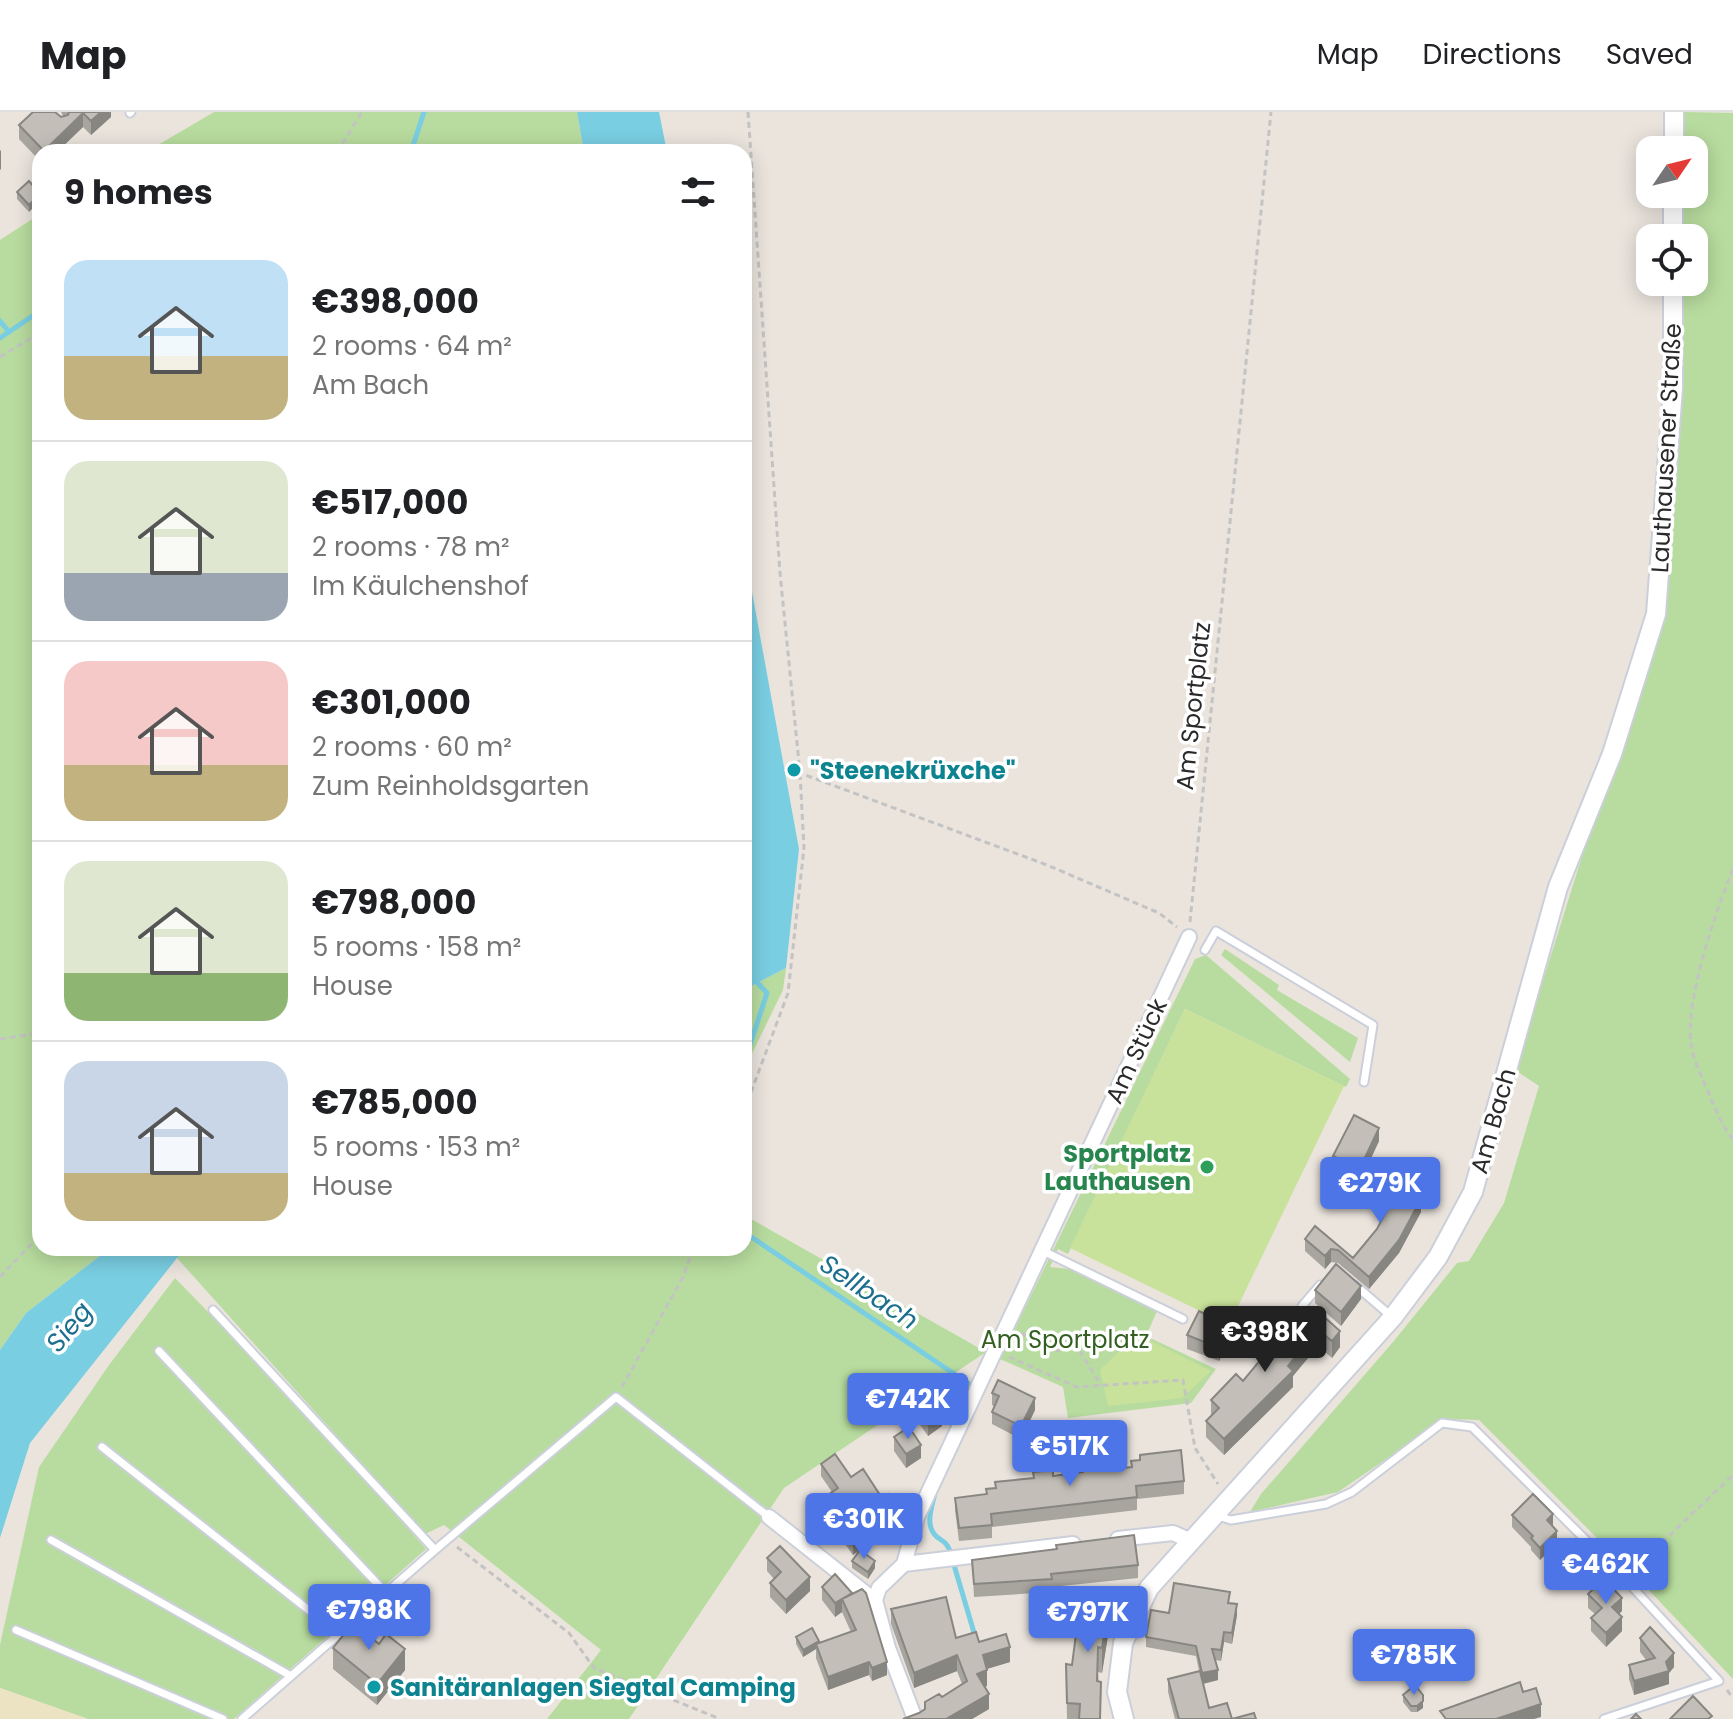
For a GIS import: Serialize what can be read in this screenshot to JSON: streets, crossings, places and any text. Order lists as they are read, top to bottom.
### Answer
{
  "streets": {
    "street": ["Lauthausener Straße", "Am Stück", "Am Bach"],
    "path": ["Am Sportplatz"]
  },
  "crossings": [
    ["Lauthausener Straße", "Am Bach"],
    ["Am Sportplatz", "Am Stück"]
  ],
  "water": ["Sellbach", "Sieg"],
  "parks": ["Am Sportplatz"],
  "places": ["\"Steenekrüxche\"", "Sportplatz Lauthausen", "Sanitäranlagen Siegtal Camping"],
  "north": "top right",
  "page": {
    "header": "Map",
    "nav": ["Map", "Directions", "Saved"],
    "heading": "9 homes",
    "list": [
      {
        "name": "€398,000",
        "note": "2 rooms · 64 m² · Am Bach"
      },
      {
        "name": "€517,000",
        "note": "2 rooms · 78 m² · Im Käulchenshof"
      },
      {
        "name": "€301,000",
        "note": "2 rooms · 60 m² · Zum Reinholdsgarten"
      },
      {
        "name": "€798,000",
        "note": "5 rooms · 158 m² · House"
      },
      {
        "name": "€785,000",
        "note": "5 rooms · 153 m² · House"
      }
    ],
    "price": [
      "€279K",
      "€398K",
      "€742K",
      "€517K",
      "€301K",
      "€462K",
      "€798K",
      "€797K",
      "€785K"
    ]
  }
}
